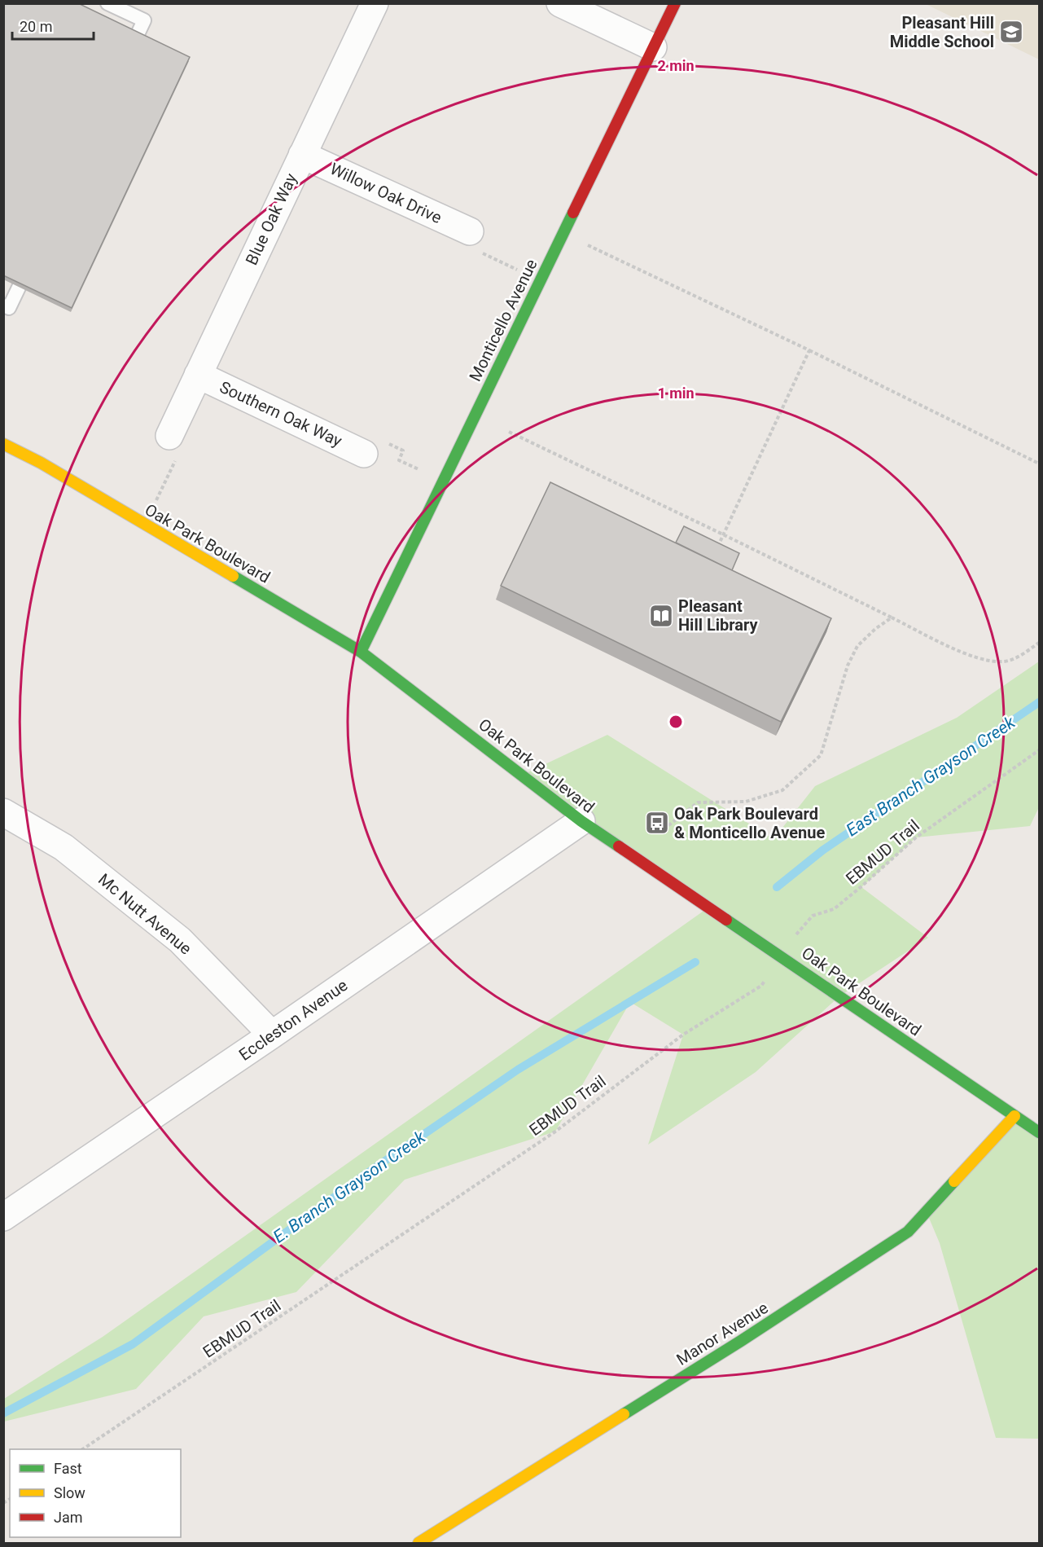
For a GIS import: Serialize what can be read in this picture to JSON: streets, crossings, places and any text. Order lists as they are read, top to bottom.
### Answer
{
  "streets": {
    "street": [
      "Willow Oak Drive",
      "Blue Oak Way",
      "Monticello Avenue",
      "Southern Oak Way",
      "Oak Park Boulevard",
      "Mc Nutt Avenue",
      "Eccleston Avenue",
      "Manor Avenue"
    ],
    "path": ["EBMUD Trail"]
  },
  "crossings": [
    ["Willow Oak Drive", "Blue Oak Way"],
    ["Blue Oak Way", "Southern Oak Way"],
    ["Monticello Avenue", "Oak Park Boulevard"],
    ["Oak Park Boulevard", "EBMUD Trail"],
    ["Oak Park Boulevard", "Eccleston Avenue"],
    ["Oak Park Boulevard", "Manor Avenue"],
    ["Mc Nutt Avenue", "Eccleston Avenue"]
  ],
  "water": ["East Branch Grayson Creek", "E. Branch Grayson Creek"],
  "places": {
    "school or university": ["Pleasant Hill Middle School"],
    "library": ["Pleasant Hill Library"],
    "bus stop": ["Oak Park Boulevard & Monticello Avenue"]
  },
  "legend": ["Fast", "Slow", "Jam"],
  "scale_bar": "20 m",
  "rings": ["2 min", "1 min"]
}
